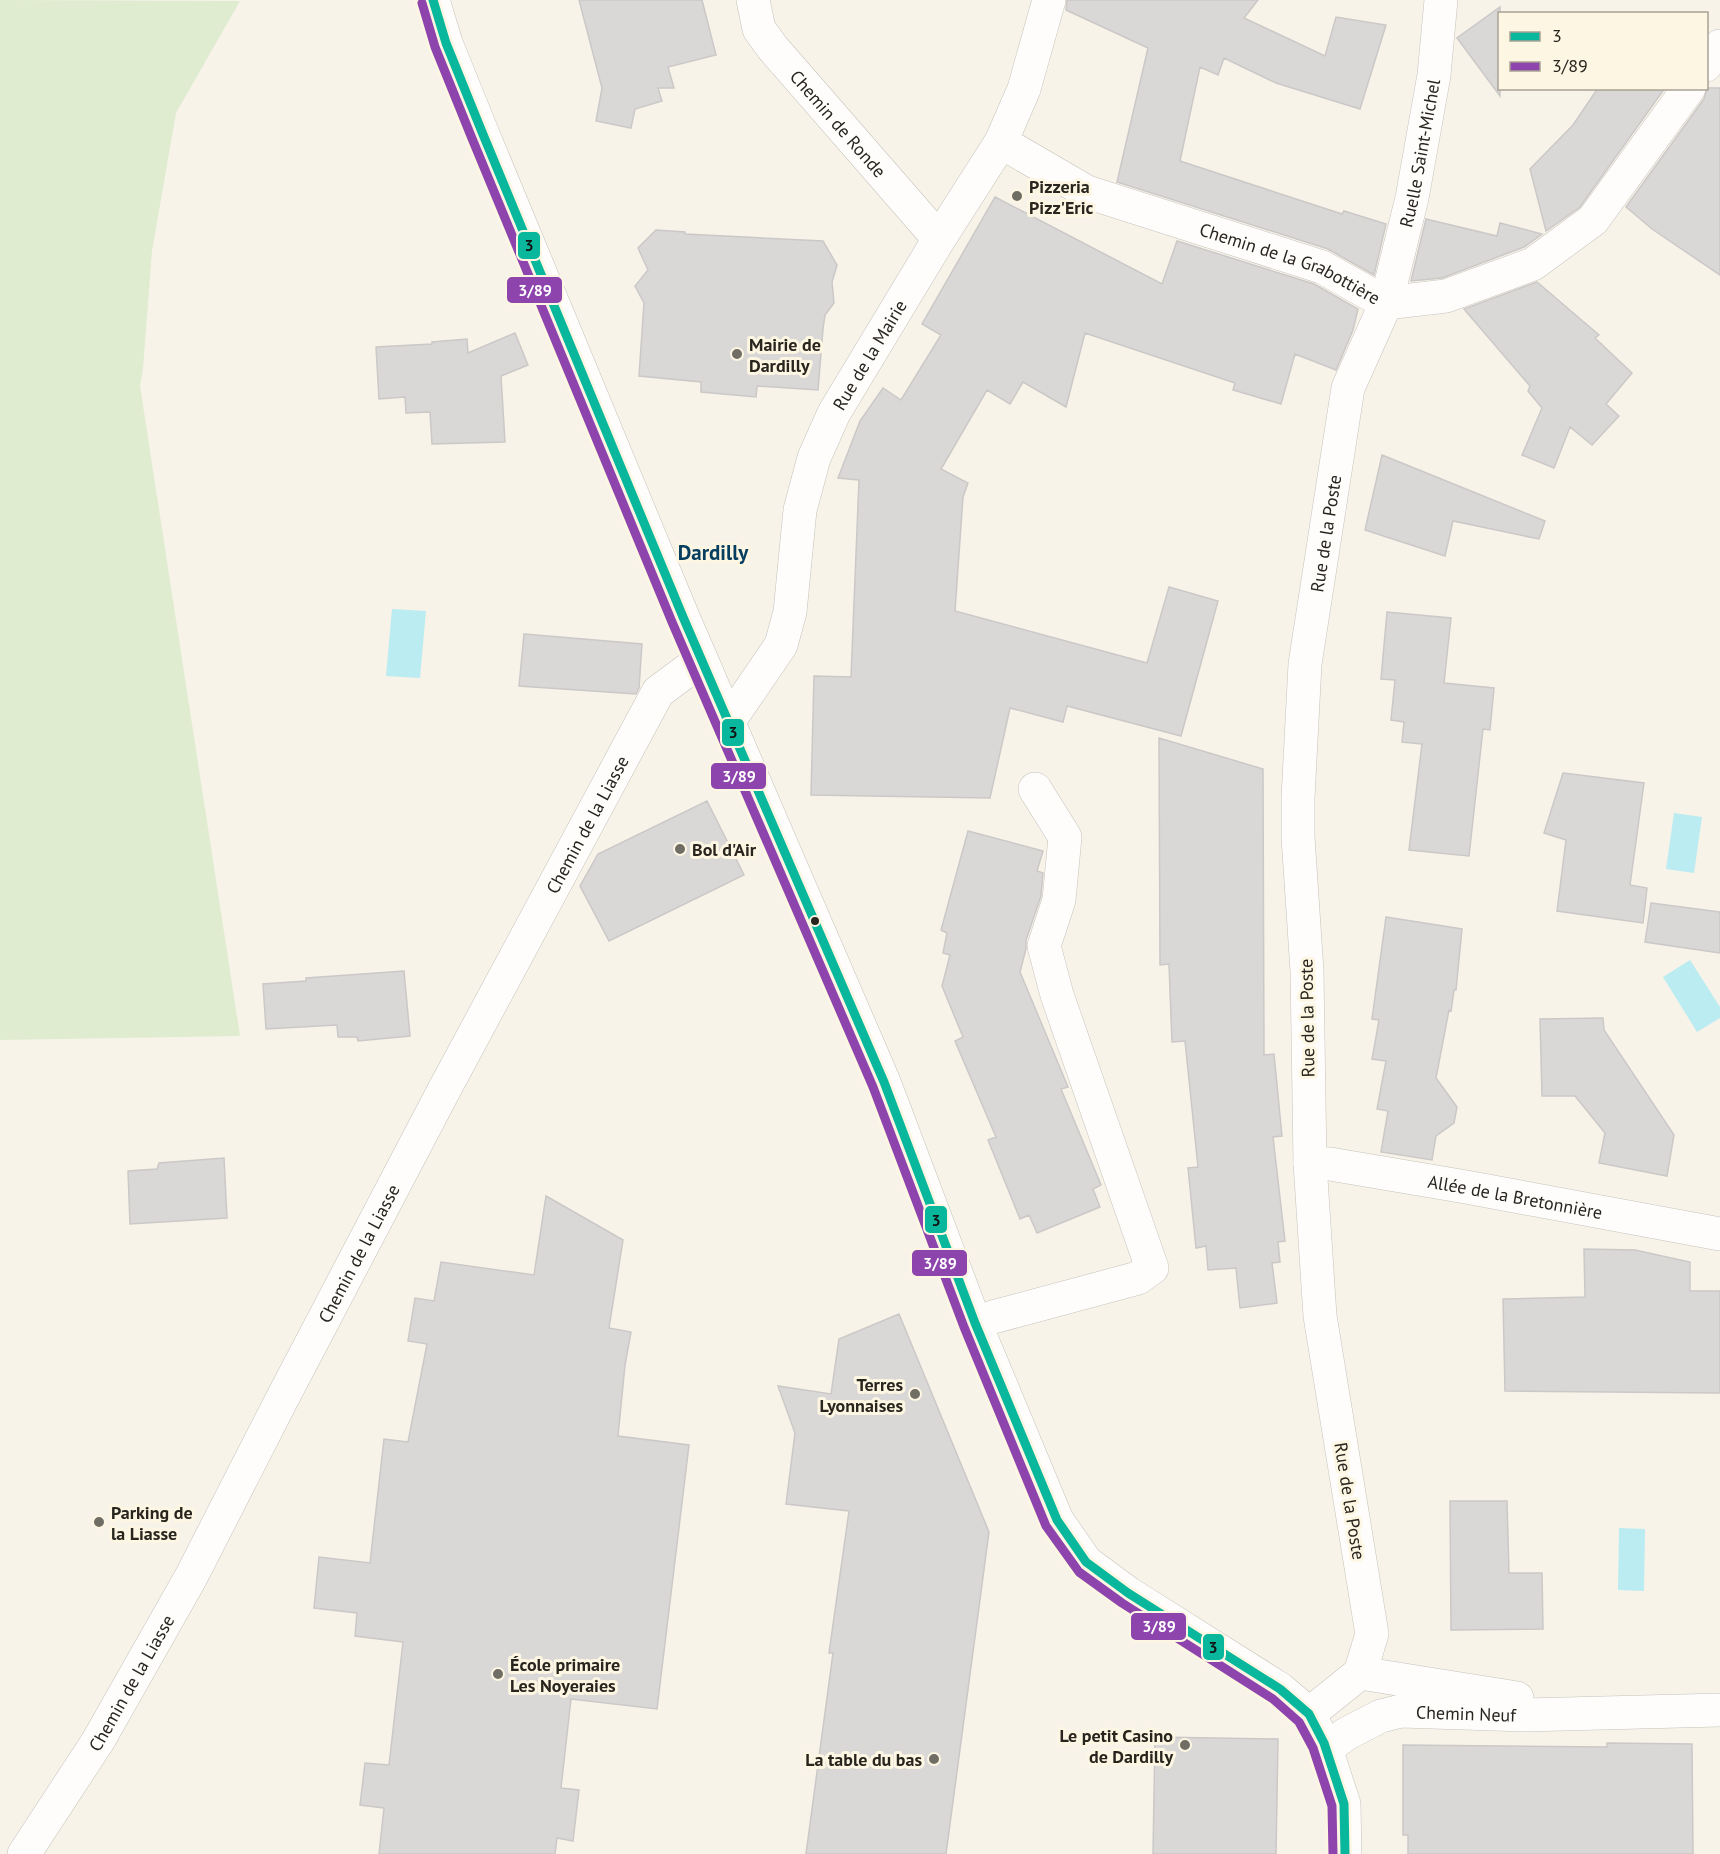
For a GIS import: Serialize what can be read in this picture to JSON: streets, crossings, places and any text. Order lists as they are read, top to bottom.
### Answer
{
  "streets": {
    "street": [
      "Chemin de Ronde",
      "Ruelle Saint-Michel",
      "Chemin de la Grabottière",
      "Rue de la Mairie",
      "Rue de la Poste",
      "Chemin de la Liasse",
      "Allée de la Bretonnière",
      "Chemin Neuf"
    ]
  },
  "crossings": [
    ["Chemin de Ronde", "Rue de la Mairie"],
    ["Ruelle Saint-Michel", "Chemin de la Grabottière"],
    ["Ruelle Saint-Michel", "Rue de la Poste"],
    ["Chemin de la Grabottière", "Rue de la Mairie"],
    ["Chemin de la Grabottière", "Rue de la Poste"],
    ["Rue de la Poste", "Allée de la Bretonnière"],
    ["Rue de la Poste", "Chemin Neuf"]
  ],
  "districts": ["Dardilly"],
  "places": [
    "Pizzeria Pizz'Eric",
    "Mairie de Dardilly",
    "Bol d'Air",
    "Terres Lyonnaises",
    "Parking de la Liasse",
    "École primaire Les Noyeraies",
    "Le petit Casino de Dardilly",
    "La table du bas"
  ],
  "lines": ["transit line 3", "transit line 3/89"],
  "legend": ["3", "3/89"]
}
